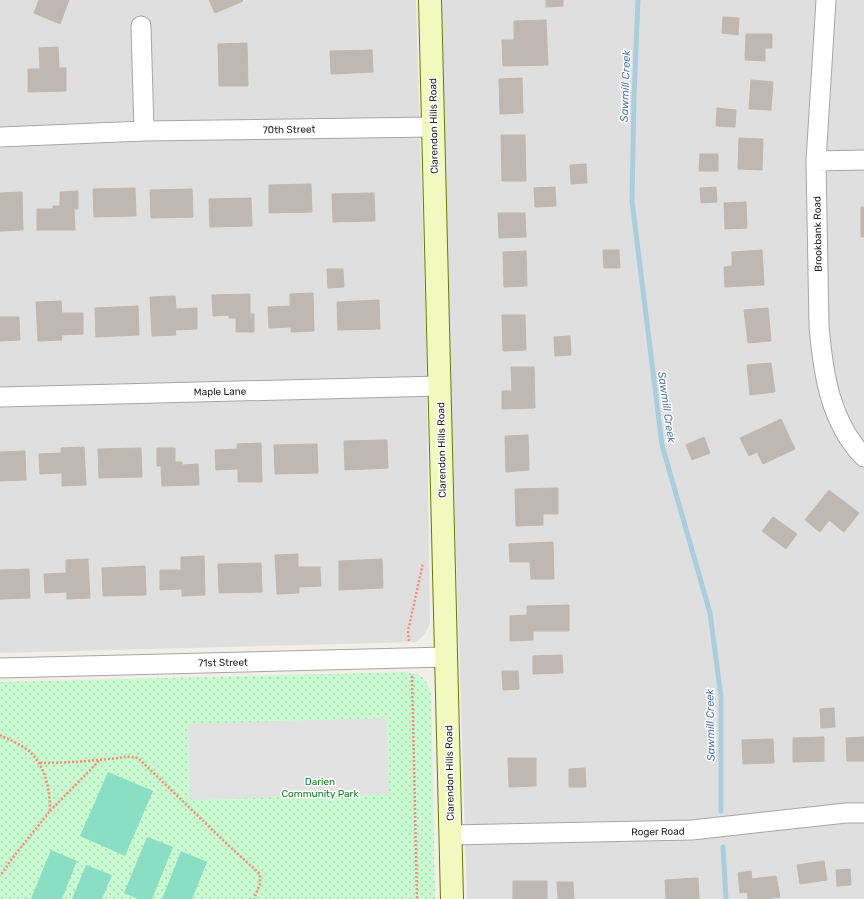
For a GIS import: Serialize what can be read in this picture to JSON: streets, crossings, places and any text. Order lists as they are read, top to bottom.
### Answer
{
  "streets": {
    "street": [
      "Clarendon Hills Road",
      "70th Street",
      "Brookbank Road",
      "Maple Lane",
      "71st Street",
      "Roger Road"
    ]
  },
  "crossings": [
    ["Clarendon Hills Road", "70th Street"],
    ["Clarendon Hills Road", "Maple Lane"],
    ["Clarendon Hills Road", "71st Street"],
    ["Clarendon Hills Road", "Roger Road"]
  ],
  "water": ["Sawmill Creek"],
  "parks": ["Darien Community Park"]
}
